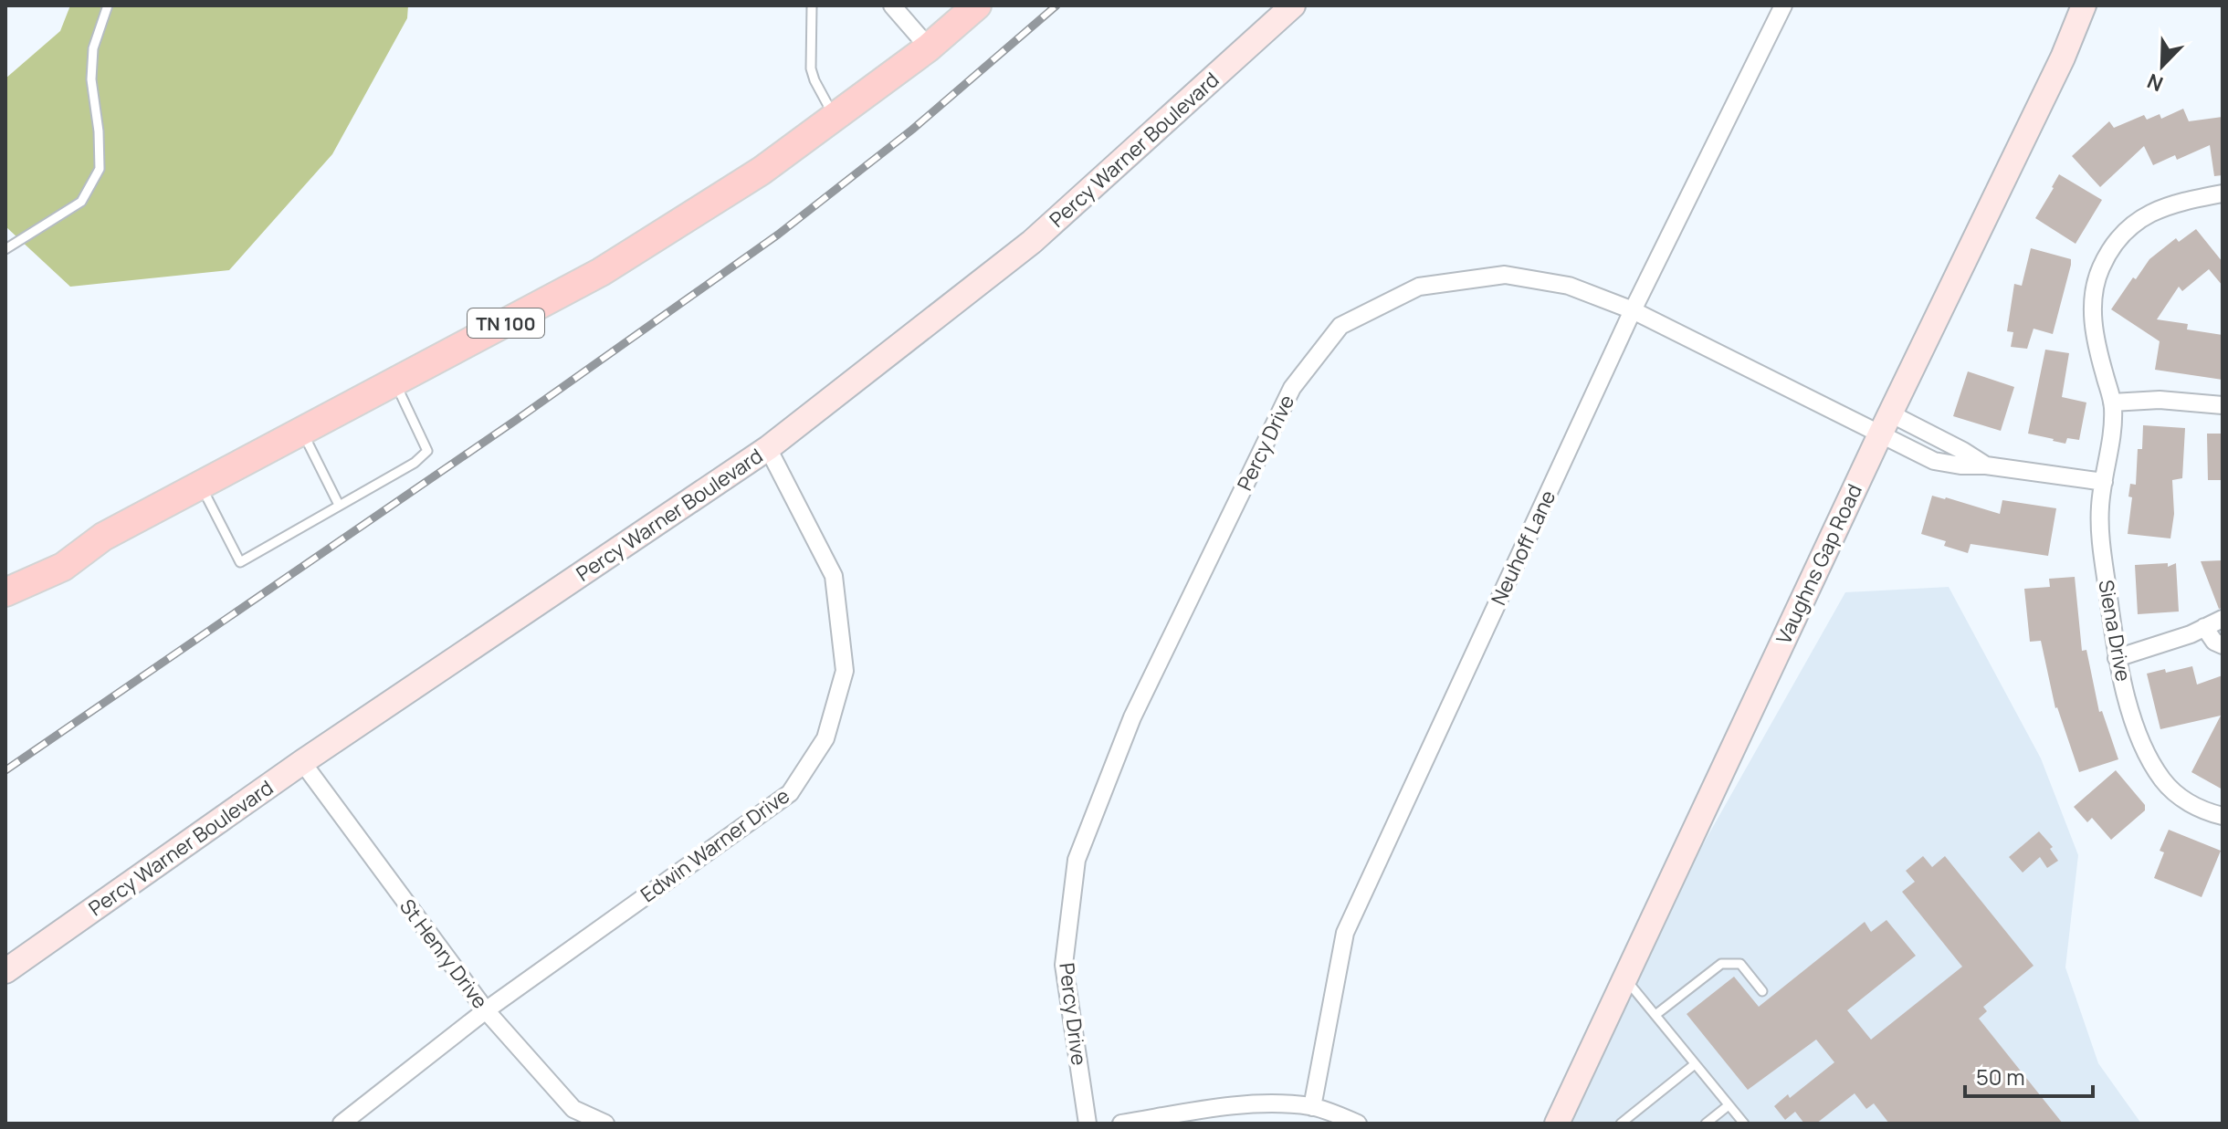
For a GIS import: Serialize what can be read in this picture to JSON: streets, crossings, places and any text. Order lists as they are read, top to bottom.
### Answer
{
  "streets": {
    "main road": ["TN 100"],
    "street": [
      "Percy Warner Boulevard",
      "Percy Drive",
      "Neuhoff Lane",
      "Vaughns Gap Road",
      "Siena Drive",
      "Edwin Warner Drive",
      "St Henry Drive"
    ]
  },
  "crossings": [
    ["Percy Warner Boulevard", "Edwin Warner Drive"],
    ["Percy Warner Boulevard", "St Henry Drive"],
    ["Percy Drive", "Neuhoff Lane"],
    ["Percy Drive", "Vaughns Gap Road"],
    ["Edwin Warner Drive", "St Henry Drive"]
  ],
  "scale_bar": "50 m",
  "north": "bottom left"
}
